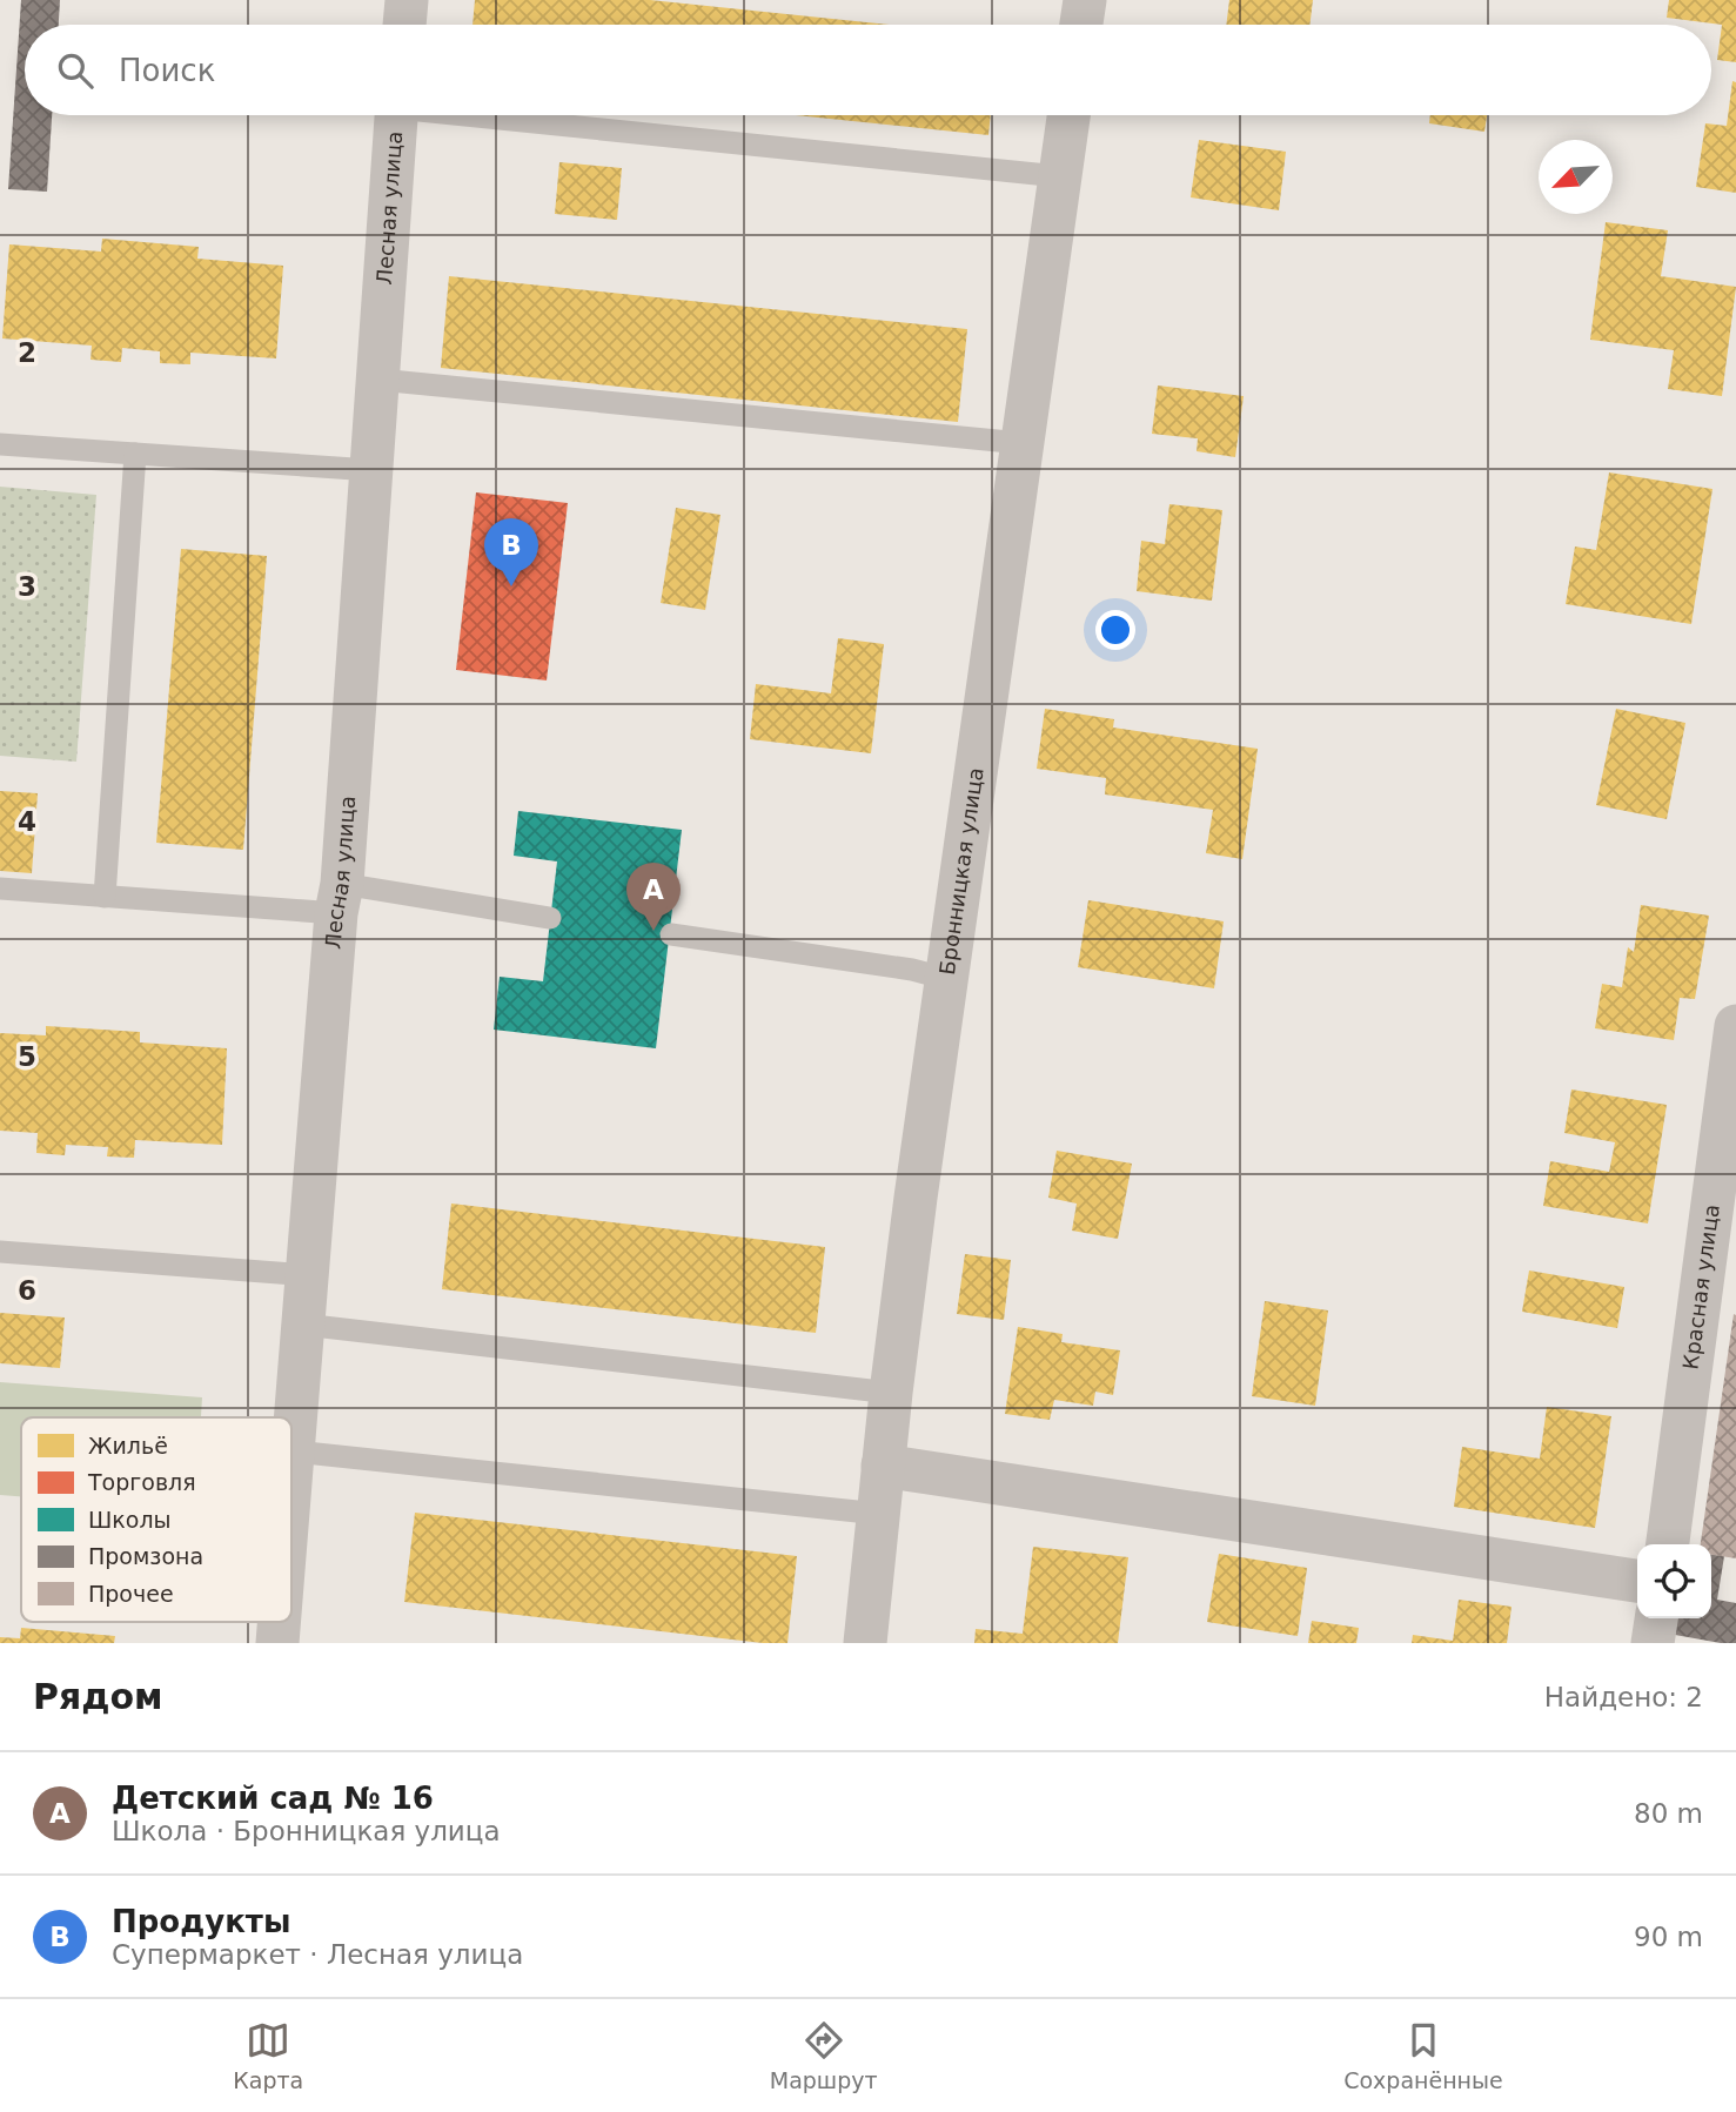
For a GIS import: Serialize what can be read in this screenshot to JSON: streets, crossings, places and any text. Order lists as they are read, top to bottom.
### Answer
{
  "streets": {
    "street": ["Лесная улица", "Бронницкая улица", "Красная улица"]
  },
  "legend": [
    "Жильё",
    "Торговля",
    "Школы",
    "Промзона",
    "Прочее"
  ],
  "north": "bottom left",
  "page": {
    "search": "Поиск",
    "pins": ["B", "A"],
    "heading": ["Рядом", "Найдено: 2"],
    "list": [
      {
        "mark": "A",
        "name": "Детский сад № 16",
        "note": "Школа · Бронницкая улица",
        "value": "80 m"
      },
      {
        "mark": "B",
        "name": "Продукты",
        "note": "Супермаркет · Лесная улица",
        "value": "90 m"
      }
    ],
    "nav": ["Карта", "Маршрут", "Сохранённые"]
  },
  "grid": {
    "rows": [
      "2",
      "3",
      "4",
      "5",
      "6"
    ]
  }
}
